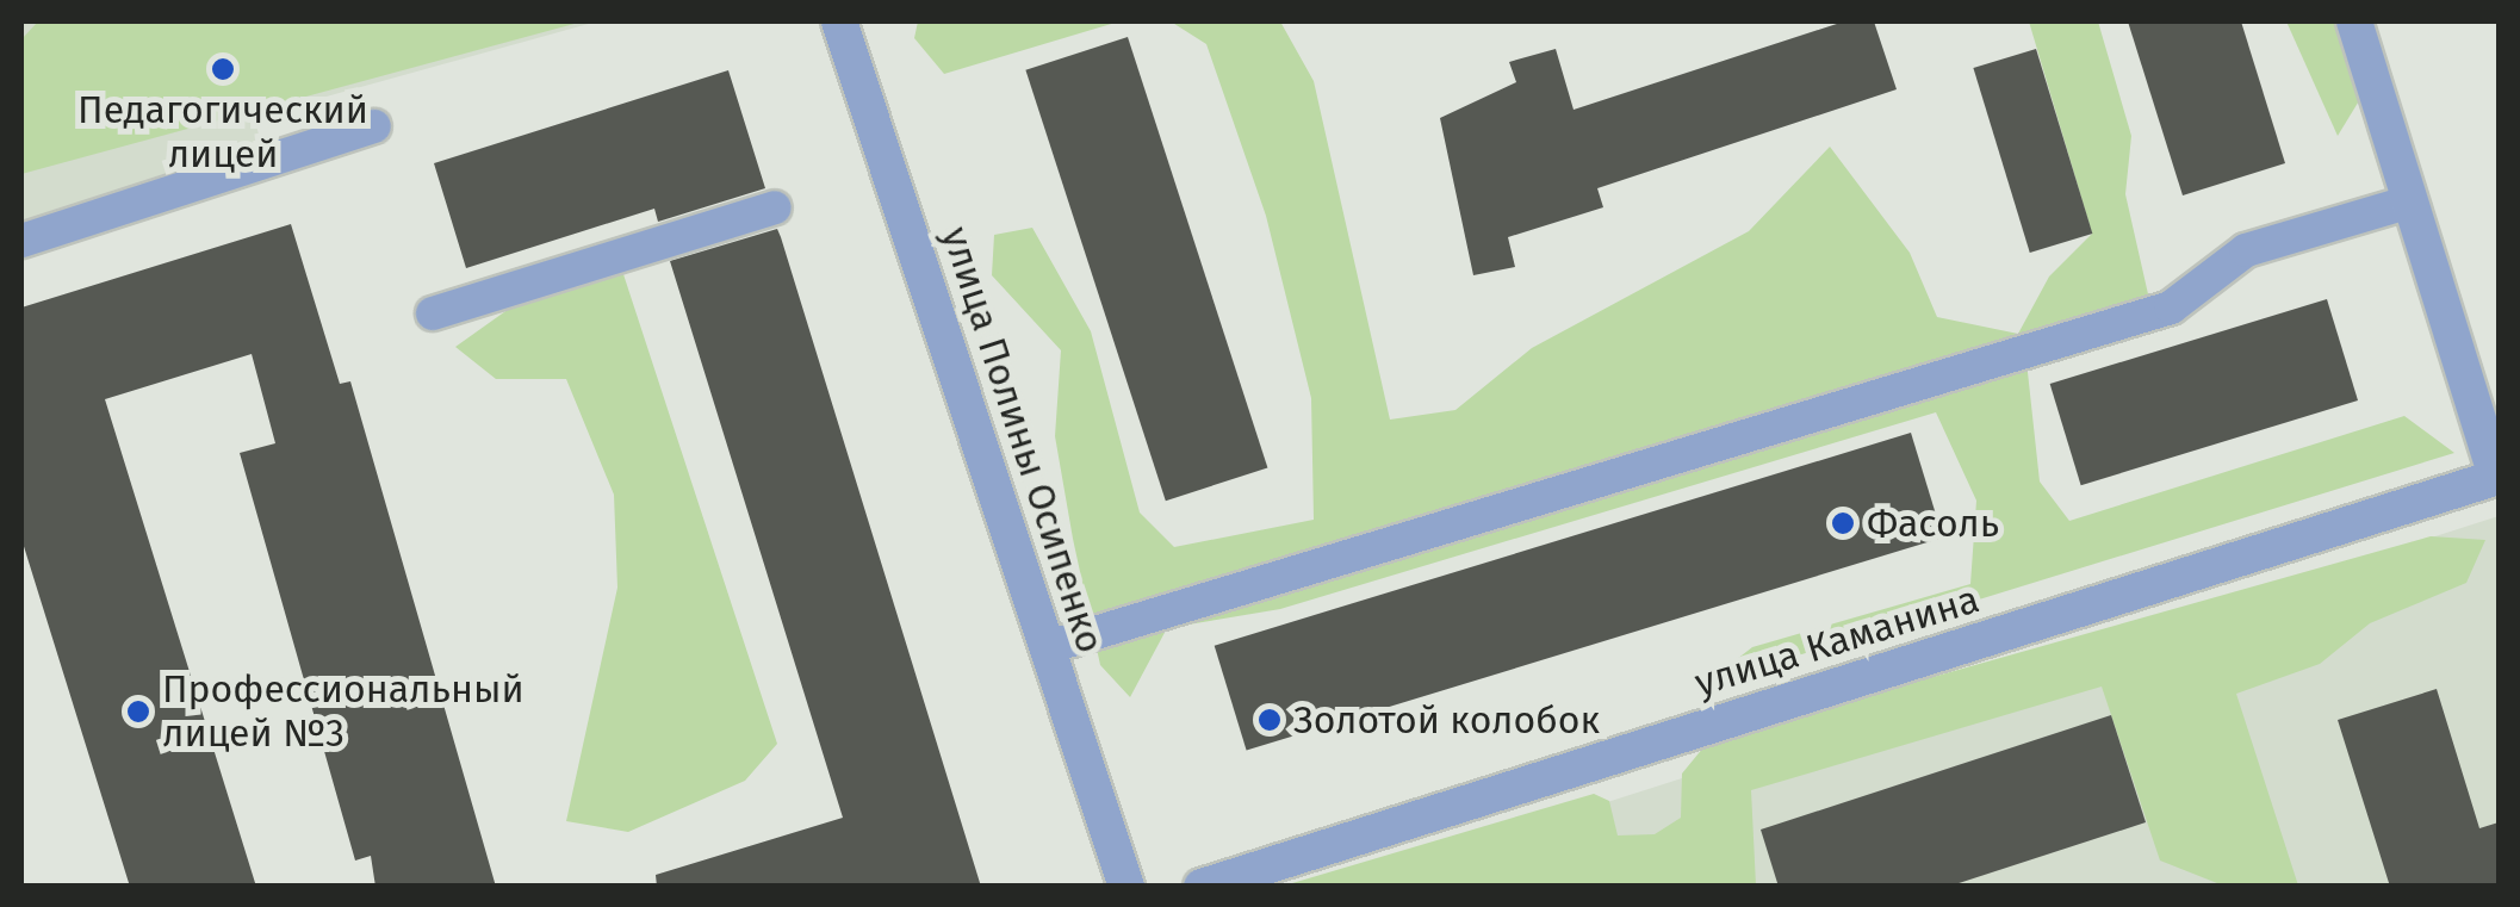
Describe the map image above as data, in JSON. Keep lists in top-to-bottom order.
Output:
{
  "streets": {
    "street": ["улица Полины Осипенко", "улица Каманина"]
  },
  "places": [
    "Педагогический лицей",
    "Фасоль",
    "Профессиональный лицей №3",
    "Золотой колобок"
  ]
}
